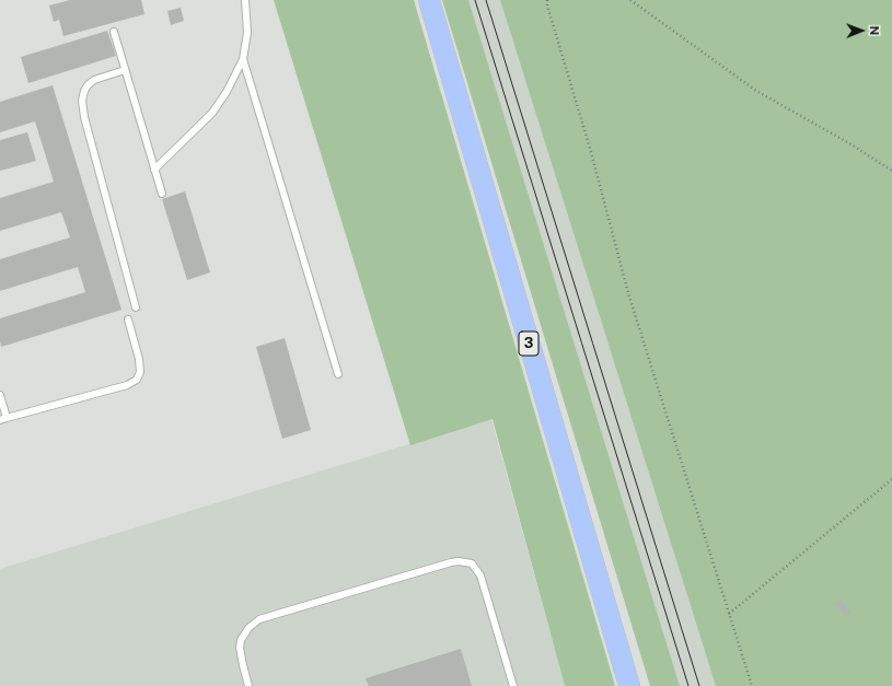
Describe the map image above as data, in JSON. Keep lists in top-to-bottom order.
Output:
{
  "streets": {
    "main road": ["3"]
  },
  "north": "right"
}
